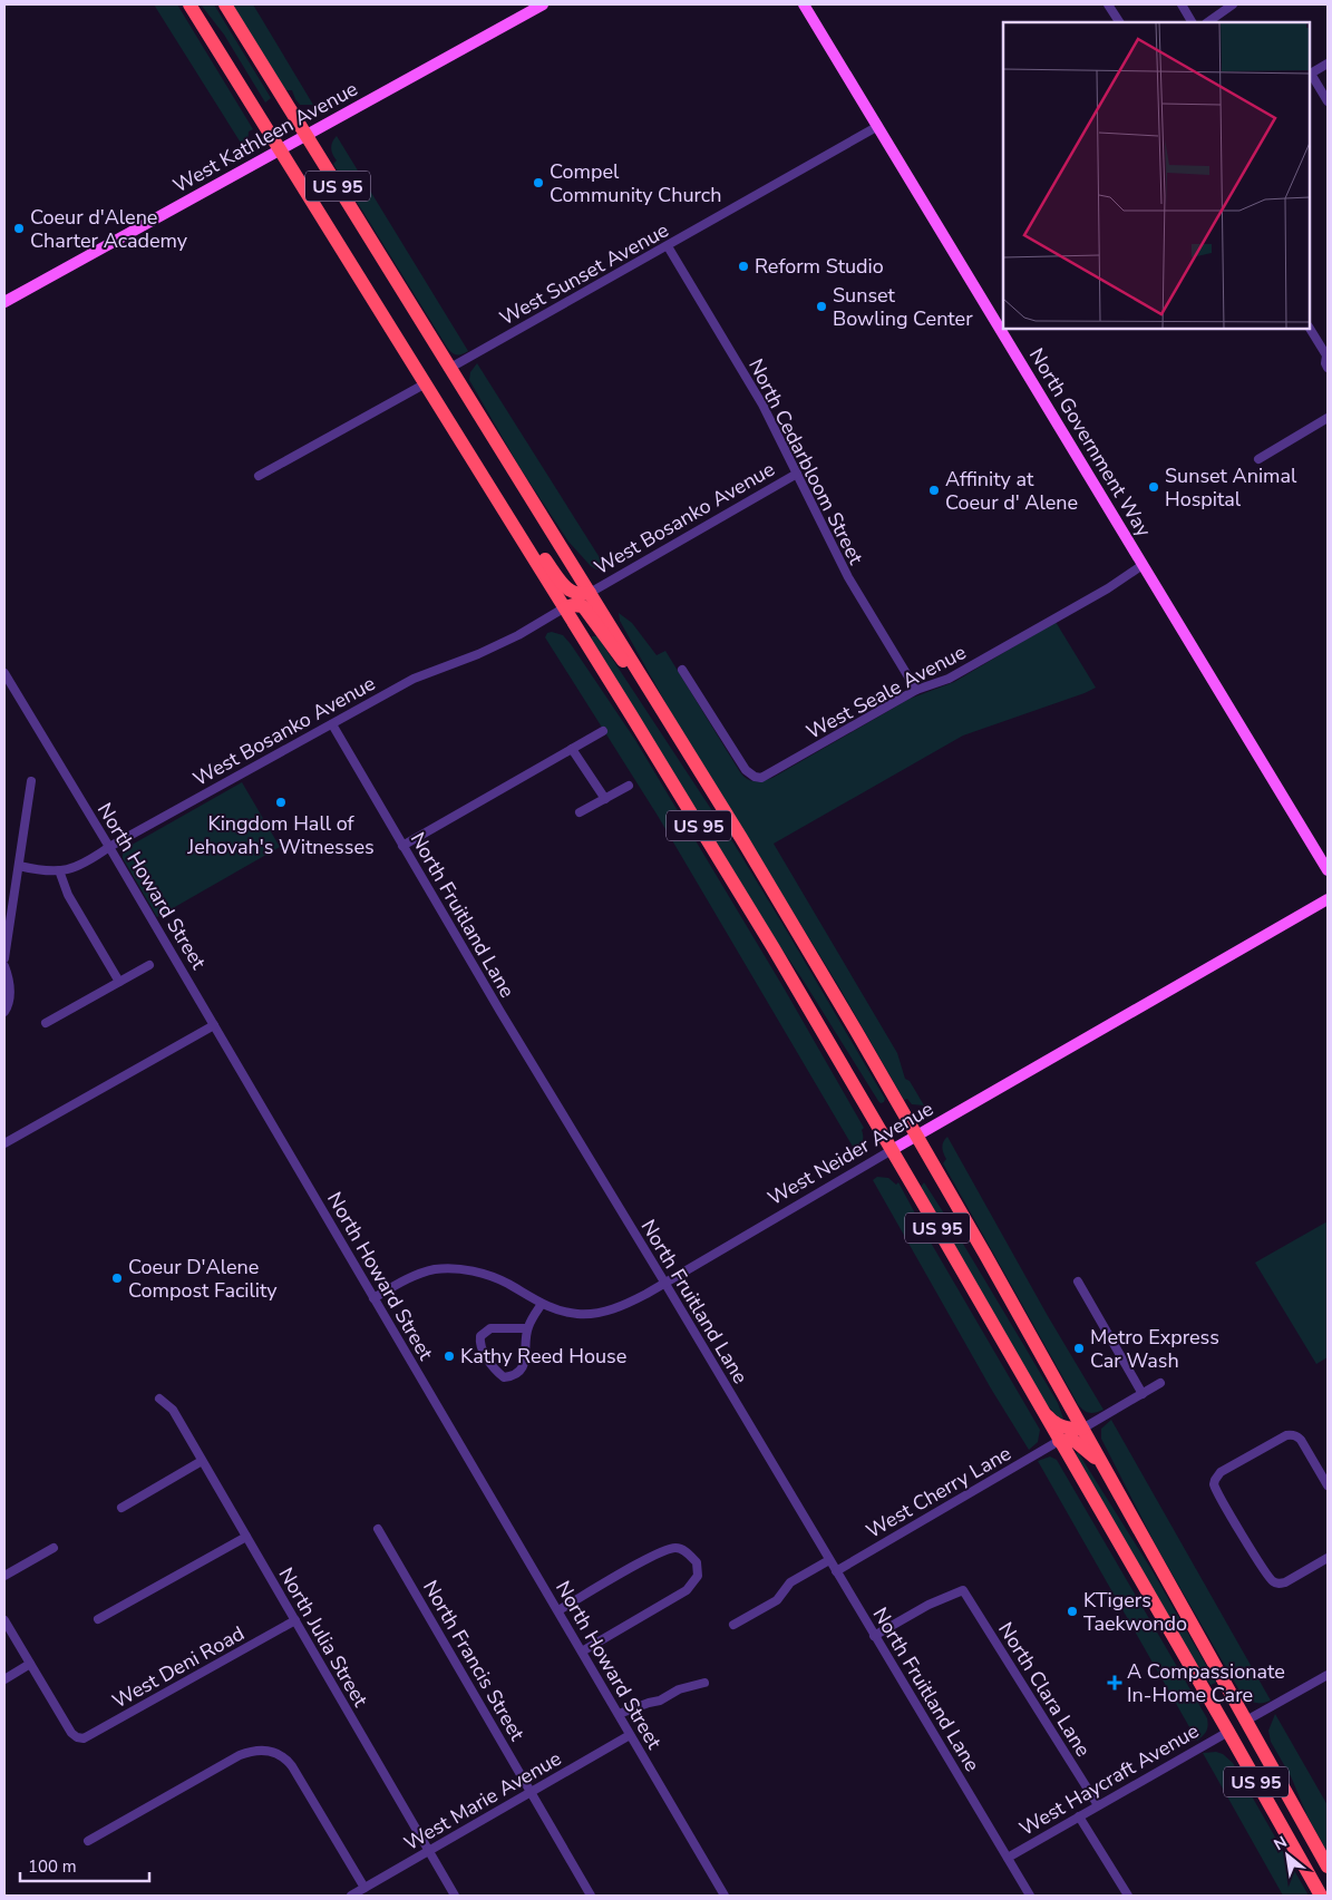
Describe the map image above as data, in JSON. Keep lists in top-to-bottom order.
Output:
{
  "streets": {
    "highway": ["US 95"],
    "main road": ["West Kathleen Avenue", "North Government Way", "West Neider Avenue"],
    "street": [
      "West Sunset Avenue",
      "North Cedarbloom Street",
      "West Bosanko Avenue",
      "West Seale Avenue",
      "North Howard Street",
      "North Fruitland Lane",
      "West Cherry Lane",
      "North Julia Street",
      "North Francis Street",
      "West Deni Road",
      "North Clara Lane",
      "West Haycraft Avenue",
      "West Marie Avenue"
    ]
  },
  "crossings": [
    ["West Kathleen Avenue", "US 95"],
    ["US 95", "West Sunset Avenue"],
    ["US 95", "West Bosanko Avenue"],
    ["US 95", "West Neider Avenue"],
    ["US 95", "West Cherry Lane"],
    ["US 95", "West Haycraft Avenue"],
    ["West Sunset Avenue", "North Government Way"],
    ["West Sunset Avenue", "North Cedarbloom Street"],
    ["North Government Way", "West Seale Avenue"],
    ["North Cedarbloom Street", "West Bosanko Avenue"],
    ["North Cedarbloom Street", "West Seale Avenue"],
    ["West Bosanko Avenue", "North Howard Street"],
    ["West Bosanko Avenue", "North Fruitland Lane"],
    ["North Howard Street", "West Neider Avenue"],
    ["North Howard Street", "West Marie Avenue"],
    ["North Fruitland Lane", "West Neider Avenue"],
    ["North Fruitland Lane", "West Cherry Lane"],
    ["North Fruitland Lane", "North Clara Lane"],
    ["North Fruitland Lane", "West Haycraft Avenue"],
    ["North Julia Street", "West Deni Road"],
    ["North Julia Street", "West Marie Avenue"],
    ["North Francis Street", "West Marie Avenue"],
    ["North Clara Lane", "West Haycraft Avenue"]
  ],
  "places": {
    "other": [
      "Compel Community Church",
      "Coeur d'Alene Charter Academy",
      "Reform Studio",
      "Sunset Bowling Center",
      "Sunset Animal Hospital",
      "Affinity at Coeur d' Alene",
      "Kingdom Hall of Jehovah's Witnesses",
      "Coeur D'Alene Compost Facility",
      "Metro Express Car Wash",
      "Kathy Reed House",
      "KTigers Taekwondo"
    ],
    "health": ["A Compassionate In-Home Care"]
  },
  "scale_bar": "100 m",
  "north": "top left"
}
